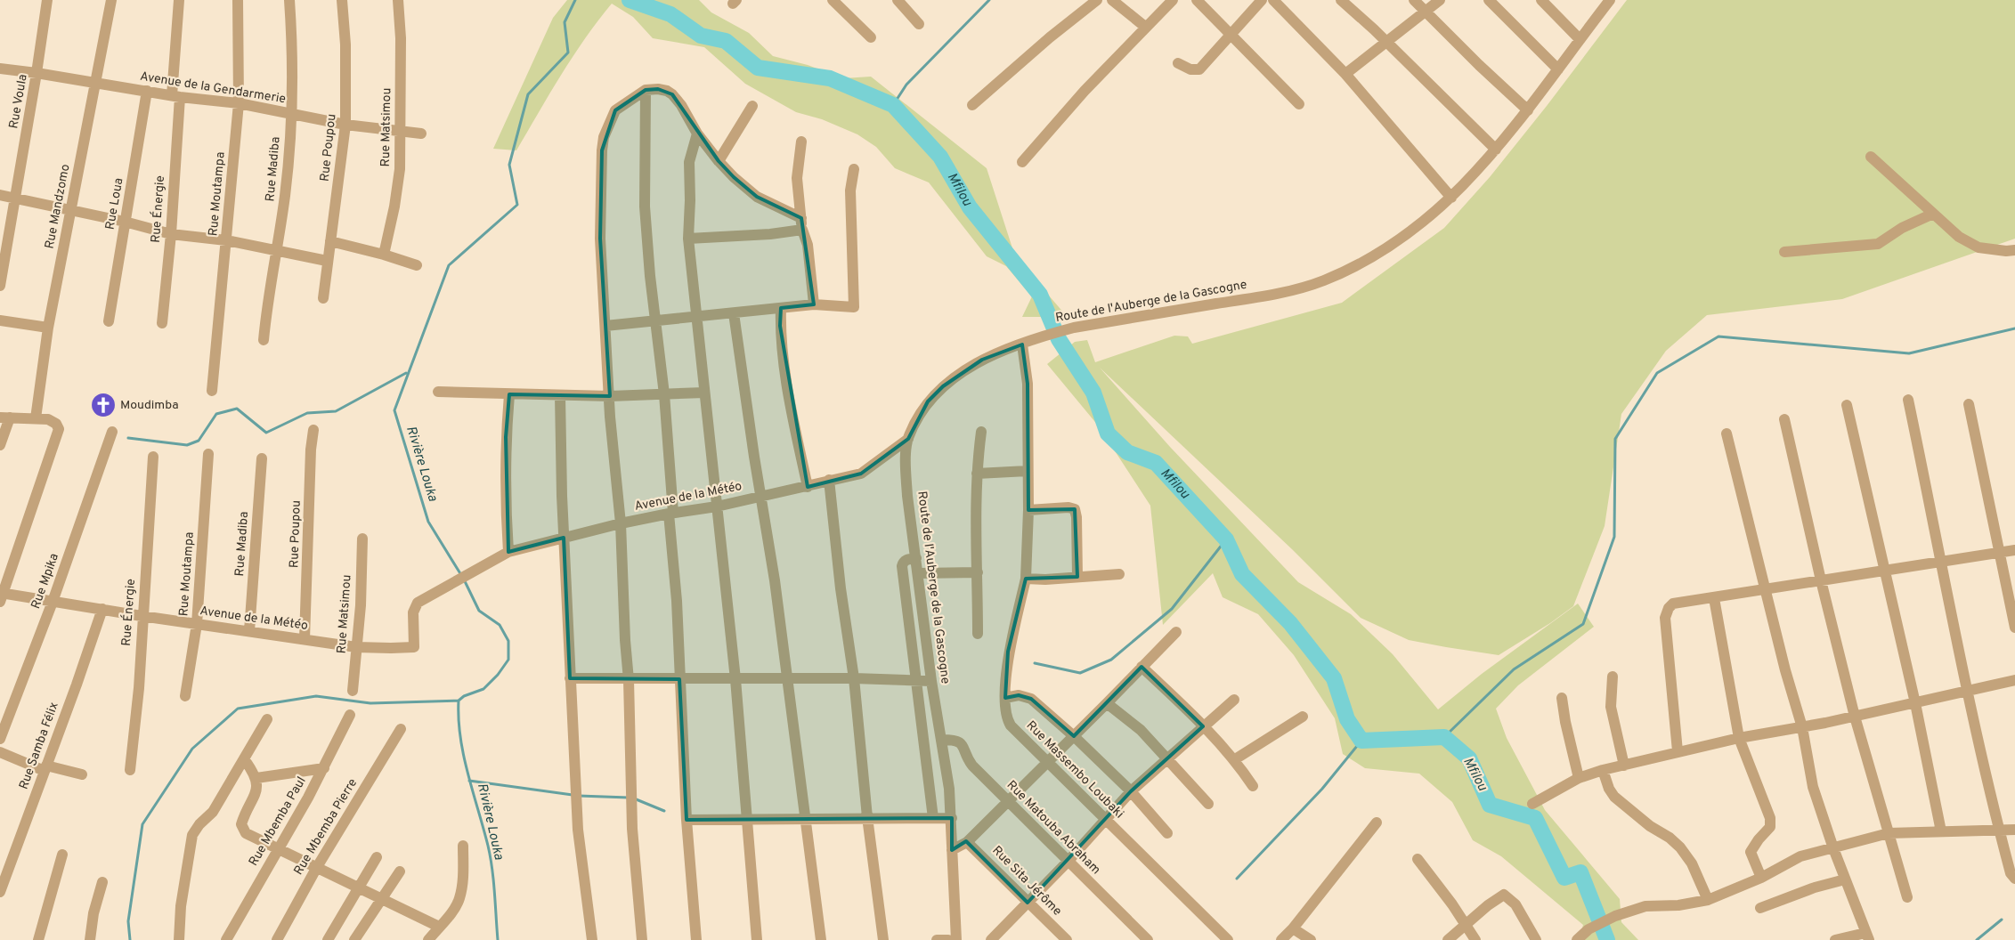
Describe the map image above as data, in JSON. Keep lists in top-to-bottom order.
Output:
{
  "streets": {
    "street": [
      "Avenue de la Gendarmerie",
      "Rue Voula",
      "Rue Matsimou",
      "Rue Poupou",
      "Rue Madiba",
      "Rue Moutampa",
      "Rue Loua",
      "Rue Mandzomo",
      "Rue Énergie",
      "Route de l'Auberge de la Gascogne",
      "Avenue de la Météo",
      "Rue Mpika",
      "Rue Samba Félix",
      "Rue Massembo Loubaki",
      "Rue Mbemba Paul",
      "Rue Mbemba Pierre",
      "Rue Matouba Abraham",
      "Rue Sita Jérôme"
    ]
  },
  "crossings": [
    ["Avenue de la Gendarmerie", "Rue Voula"],
    ["Avenue de la Gendarmerie", "Rue Matsimou"],
    ["Avenue de la Gendarmerie", "Rue Poupou"],
    ["Avenue de la Gendarmerie", "Rue Madiba"],
    ["Avenue de la Gendarmerie", "Rue Moutampa"],
    ["Avenue de la Gendarmerie", "Rue Loua"],
    ["Avenue de la Gendarmerie", "Rue Mandzomo"],
    ["Avenue de la Gendarmerie", "Rue Énergie"],
    ["Rue Matsimou", "Avenue de la Météo"],
    ["Rue Poupou", "Avenue de la Météo"],
    ["Rue Madiba", "Avenue de la Météo"],
    ["Rue Moutampa", "Avenue de la Météo"],
    ["Rue Énergie", "Avenue de la Météo"],
    ["Route de l'Auberge de la Gascogne", "Avenue de la Météo"],
    ["Route de l'Auberge de la Gascogne", "Rue Massembo Loubaki"],
    ["Route de l'Auberge de la Gascogne", "Rue Matouba Abraham"],
    ["Avenue de la Météo", "Rue Mpika"],
    ["Avenue de la Météo", "Rue Samba Félix"]
  ],
  "water": ["Mfilou", "Rivière Louka"],
  "places": {
    "church": ["Moudimba"]
  }
}
